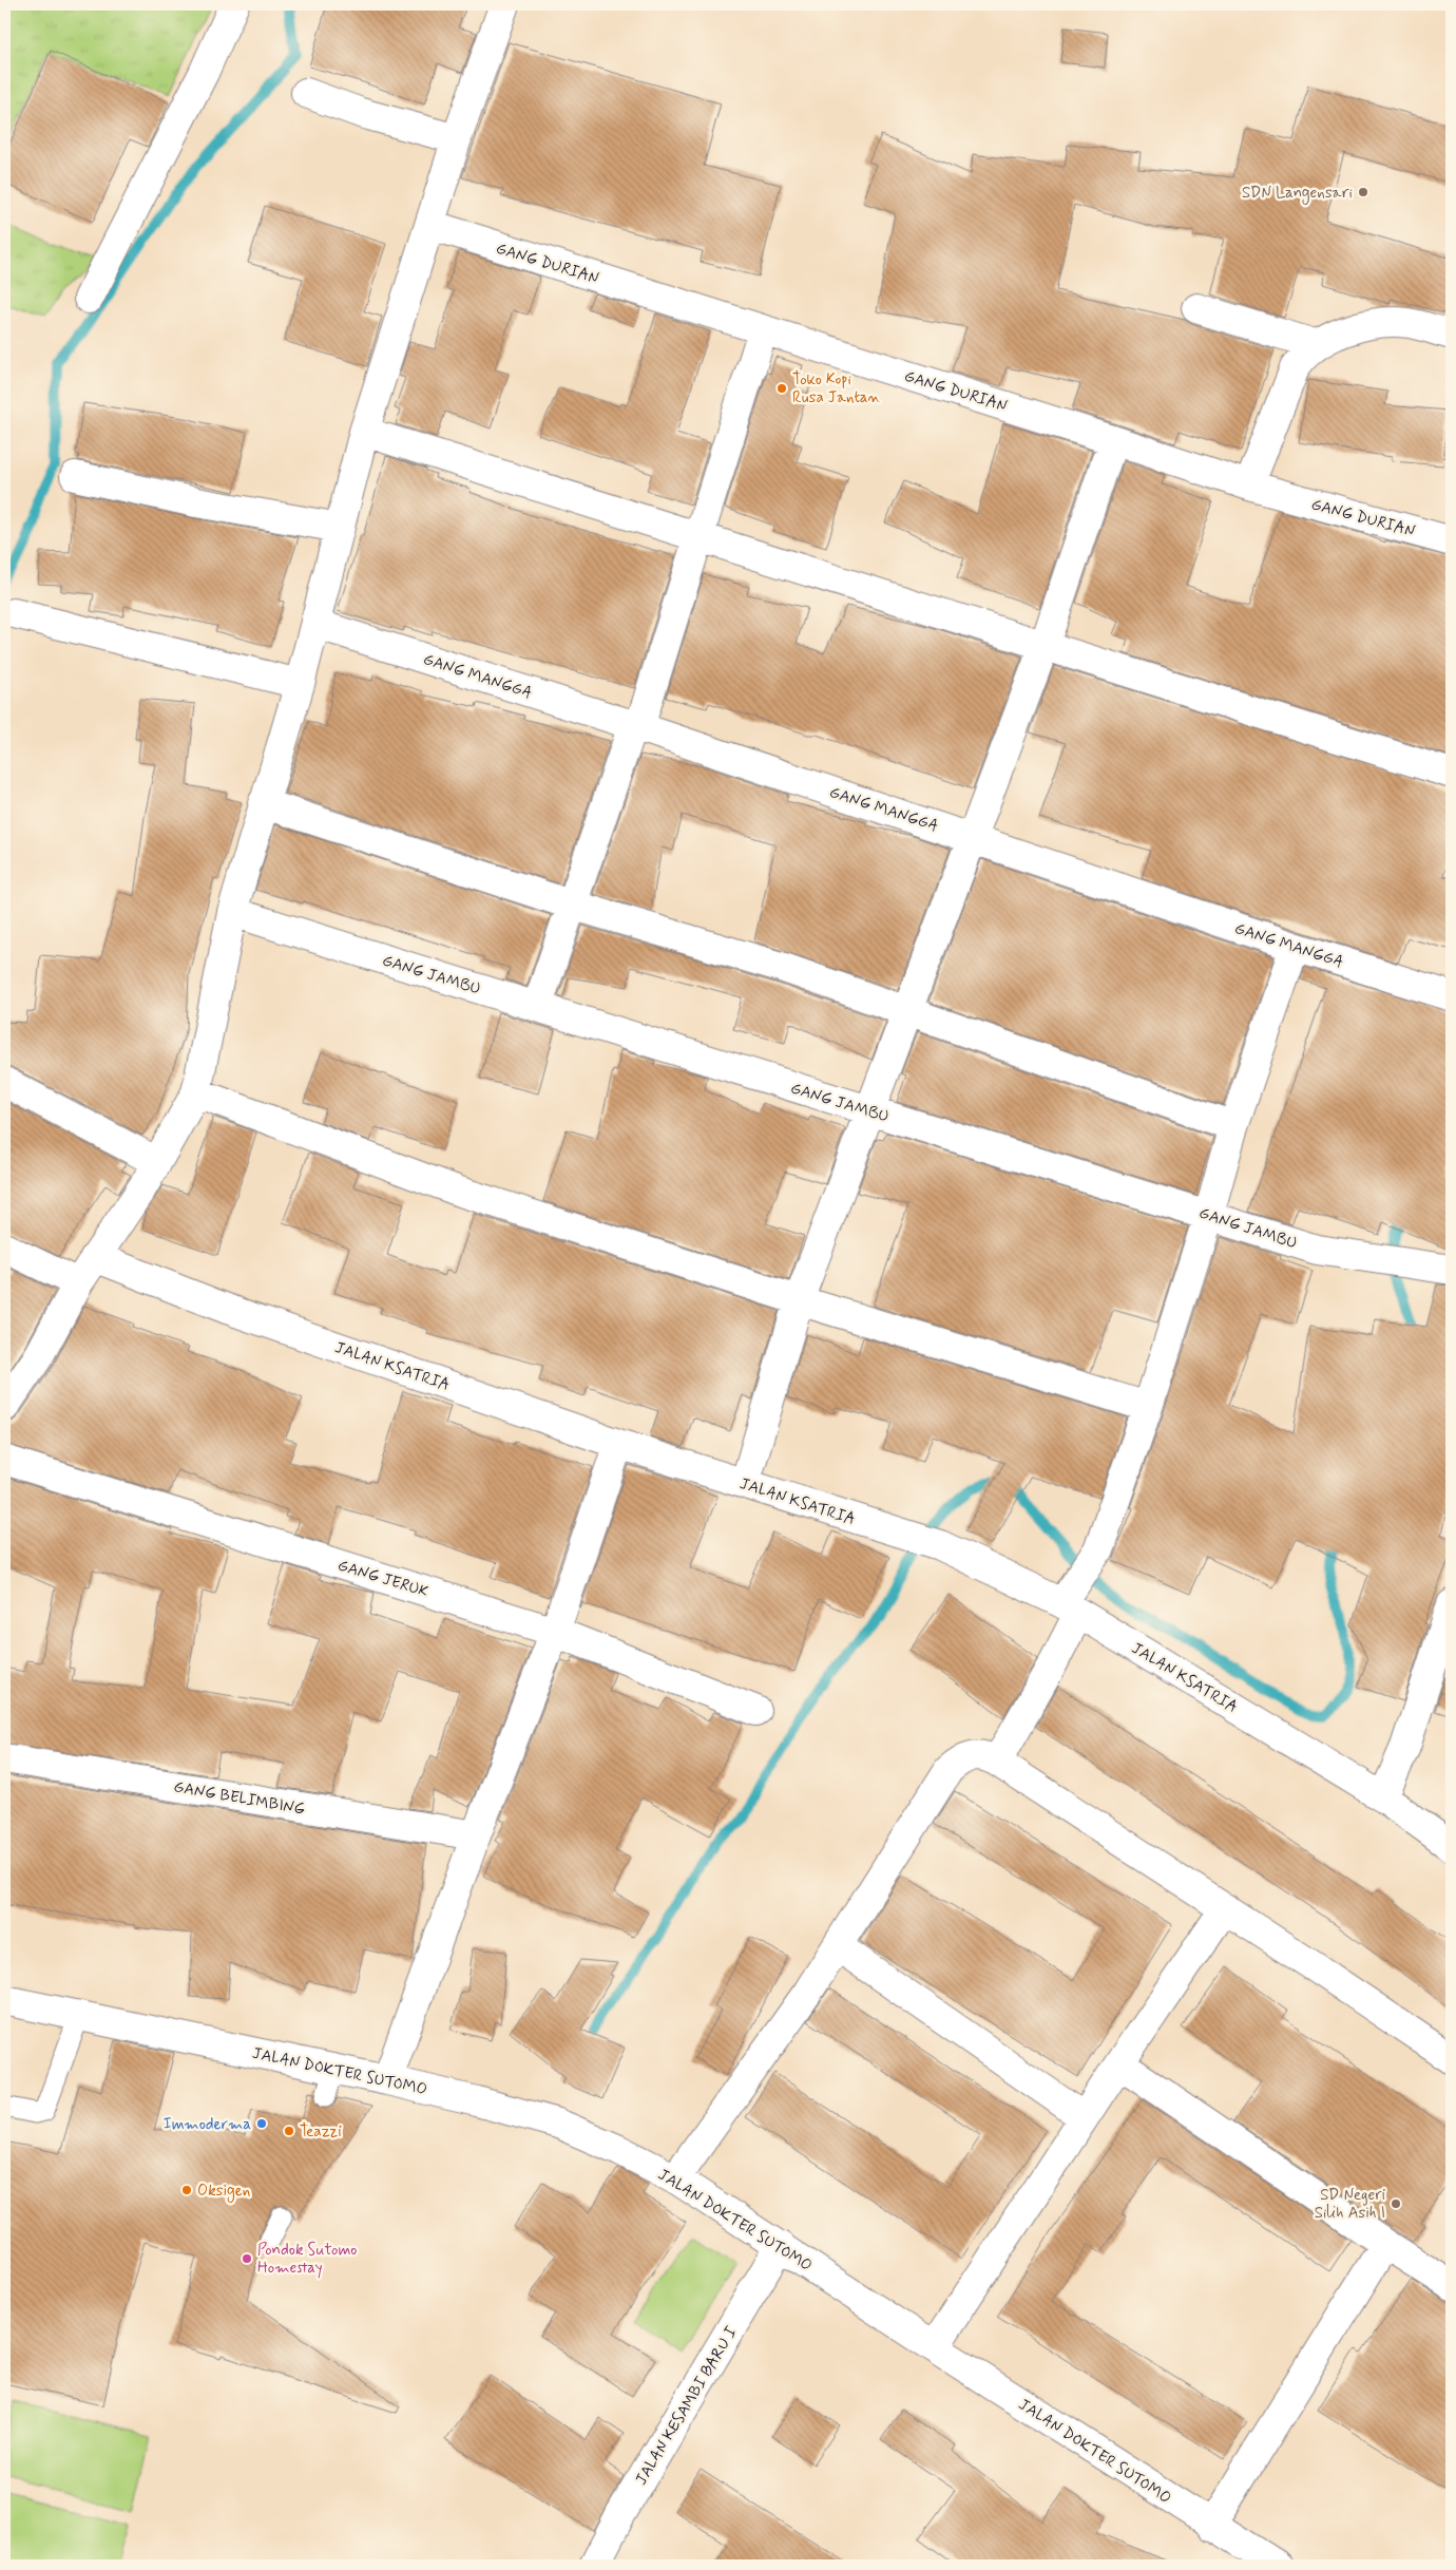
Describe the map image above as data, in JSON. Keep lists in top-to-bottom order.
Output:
{
  "streets": {
    "street": [
      "GANG DURIAN",
      "GANG MANGGA",
      "GANG JAMBU",
      "JALAN KSATRIA",
      "GANG JERUK",
      "GANG BELIMBING",
      "JALAN DOKTER SUTOMO",
      "JALAN KESAMBI BARU I"
    ]
  },
  "crossings": [
    ["JALAN DOKTER SUTOMO", "JALAN KESAMBI BARU I"]
  ],
  "places": [
    "SDN Langensari",
    "Toko Kopi Rusa Jantan",
    "Immoderma",
    "Teazzi",
    "Oksigen",
    "SD Negeri Silih Asih I",
    "Pondok Sutomo Homestay"
  ]
}
